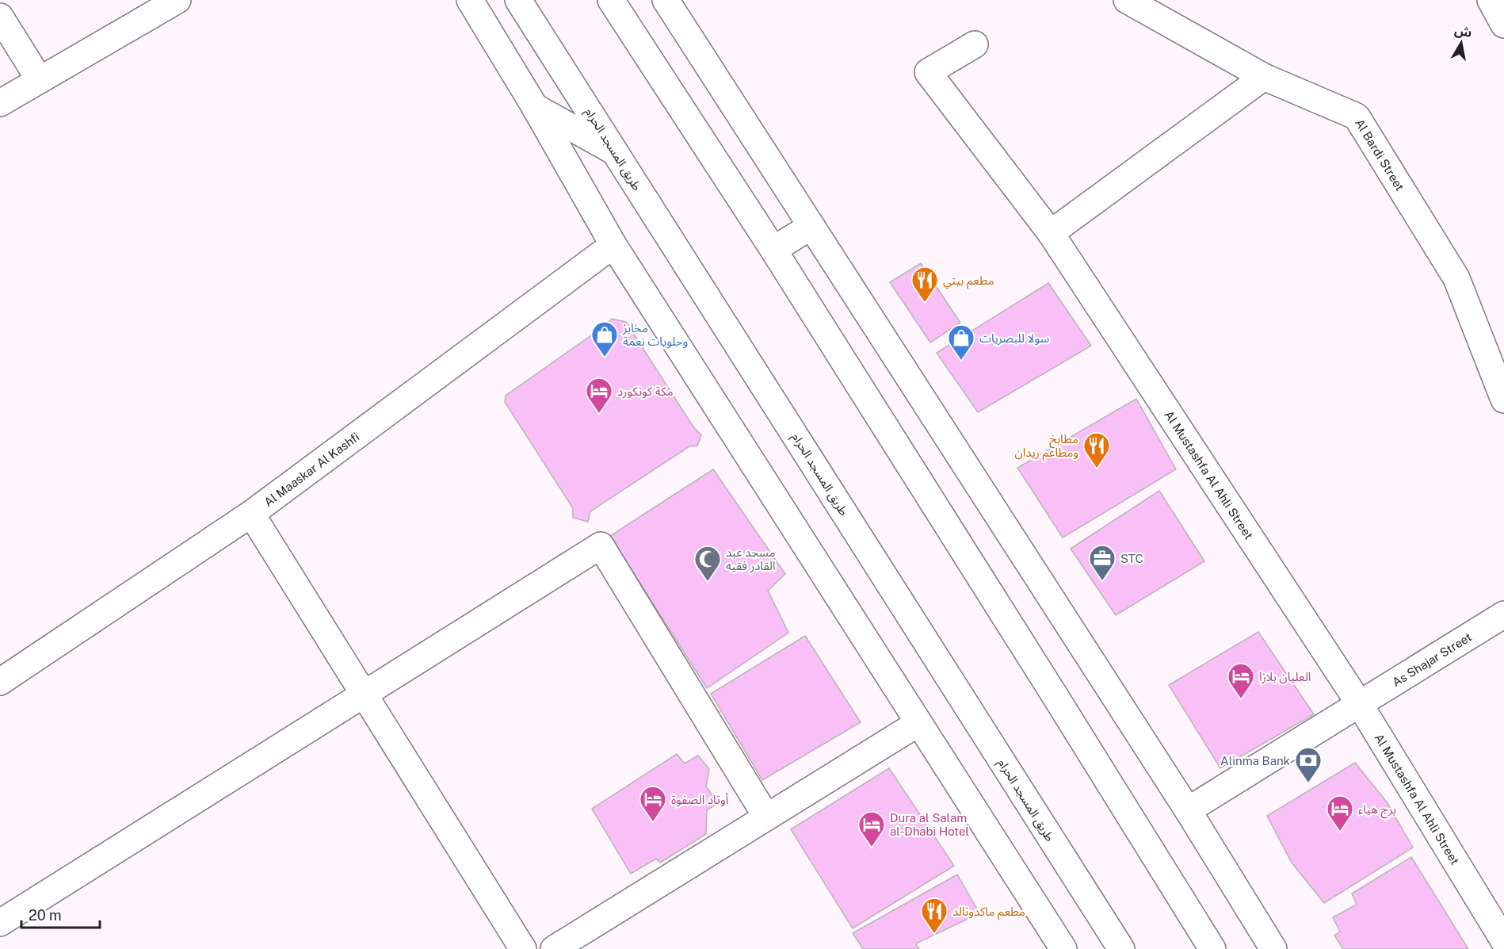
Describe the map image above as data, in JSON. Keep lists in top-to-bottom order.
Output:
{
  "streets": {
    "street": [
      "طريق المسجد الحرام",
      "Al Bardi Street",
      "Al Maaskar Al Kashfi",
      "Al Mustashfa Al Ahli Street",
      "As Shajar Street"
    ]
  },
  "crossings": [
    ["Al Mustashfa Al Ahli Street", "As Shajar Street"]
  ],
  "places": {
    "restaurant": ["مطعم بيتي", "مطابخ ومطاعم ريدان", "مطعم ماكدونالد"],
    "shop": ["مخابز وحلويات نعمة", "سولا للبصريات"],
    "hotel": [
      "مكة كونكورد",
      "العليان بلازا",
      "أوتاد الصفوة",
      "برج هياء",
      "Dura al Salam al-Dhabi Hotel"
    ],
    "office": ["STC"],
    "mosque": ["مسجد عبد القادر فقيه"],
    "bank": ["Alinma Bank"]
  },
  "scale_bar": "20 m",
  "north": "top"
}
